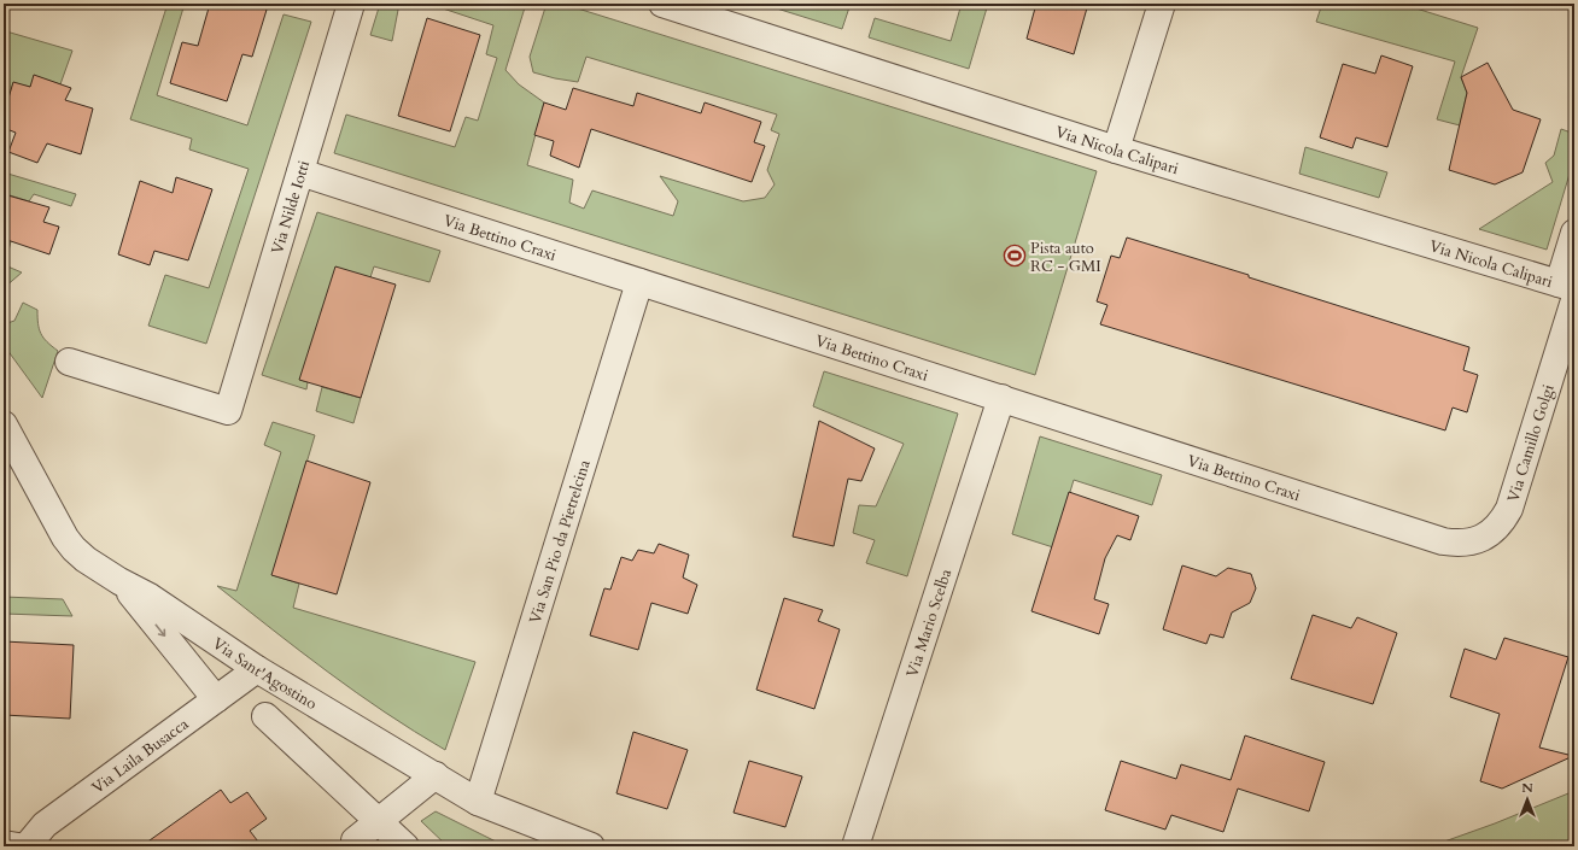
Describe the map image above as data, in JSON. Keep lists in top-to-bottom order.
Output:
{
  "streets": {
    "street": [
      "Via Nicola Calipari",
      "Via Nilde Iotti",
      "Via Bettino Craxi",
      "Via Camillo Golgi",
      "Via San Pio da Pietrelcina",
      "Via Mario Scelba",
      "Via Sant'Agostino",
      "Via Laila Busacca"
    ]
  },
  "crossings": [
    ["Via Nicola Calipari", "Via Camillo Golgi"],
    ["Via Nilde Iotti", "Via Bettino Craxi"],
    ["Via Bettino Craxi", "Via Camillo Golgi"],
    ["Via Bettino Craxi", "Via San Pio da Pietrelcina"],
    ["Via Bettino Craxi", "Via Mario Scelba"],
    ["Via San Pio da Pietrelcina", "Via Sant'Agostino"],
    ["Via Sant'Agostino", "Via Laila Busacca"]
  ],
  "places": {
    "sports": ["Pista auto RC - GMI"]
  },
  "north": "top"
}
